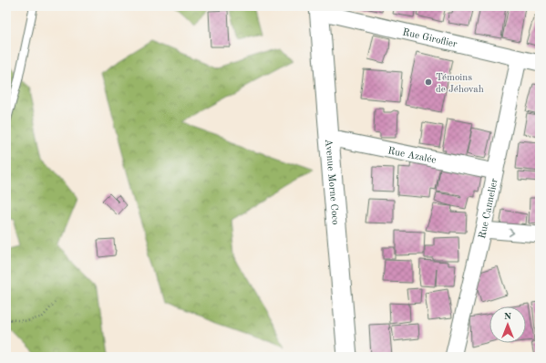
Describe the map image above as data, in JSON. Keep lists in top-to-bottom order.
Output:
{
  "streets": {
    "street": [
      "Rue Giroflier",
      "Rue Azalée",
      "Avenue Morne Coco",
      "Rue Cannelier"
    ]
  },
  "crossings": [
    ["Rue Giroflier", "Avenue Morne Coco"],
    ["Rue Giroflier", "Rue Cannelier"],
    ["Rue Azalée", "Avenue Morne Coco"],
    ["Rue Azalée", "Rue Cannelier"]
  ],
  "places": ["Témoins de Jéhovah"],
  "north": "top"
}
